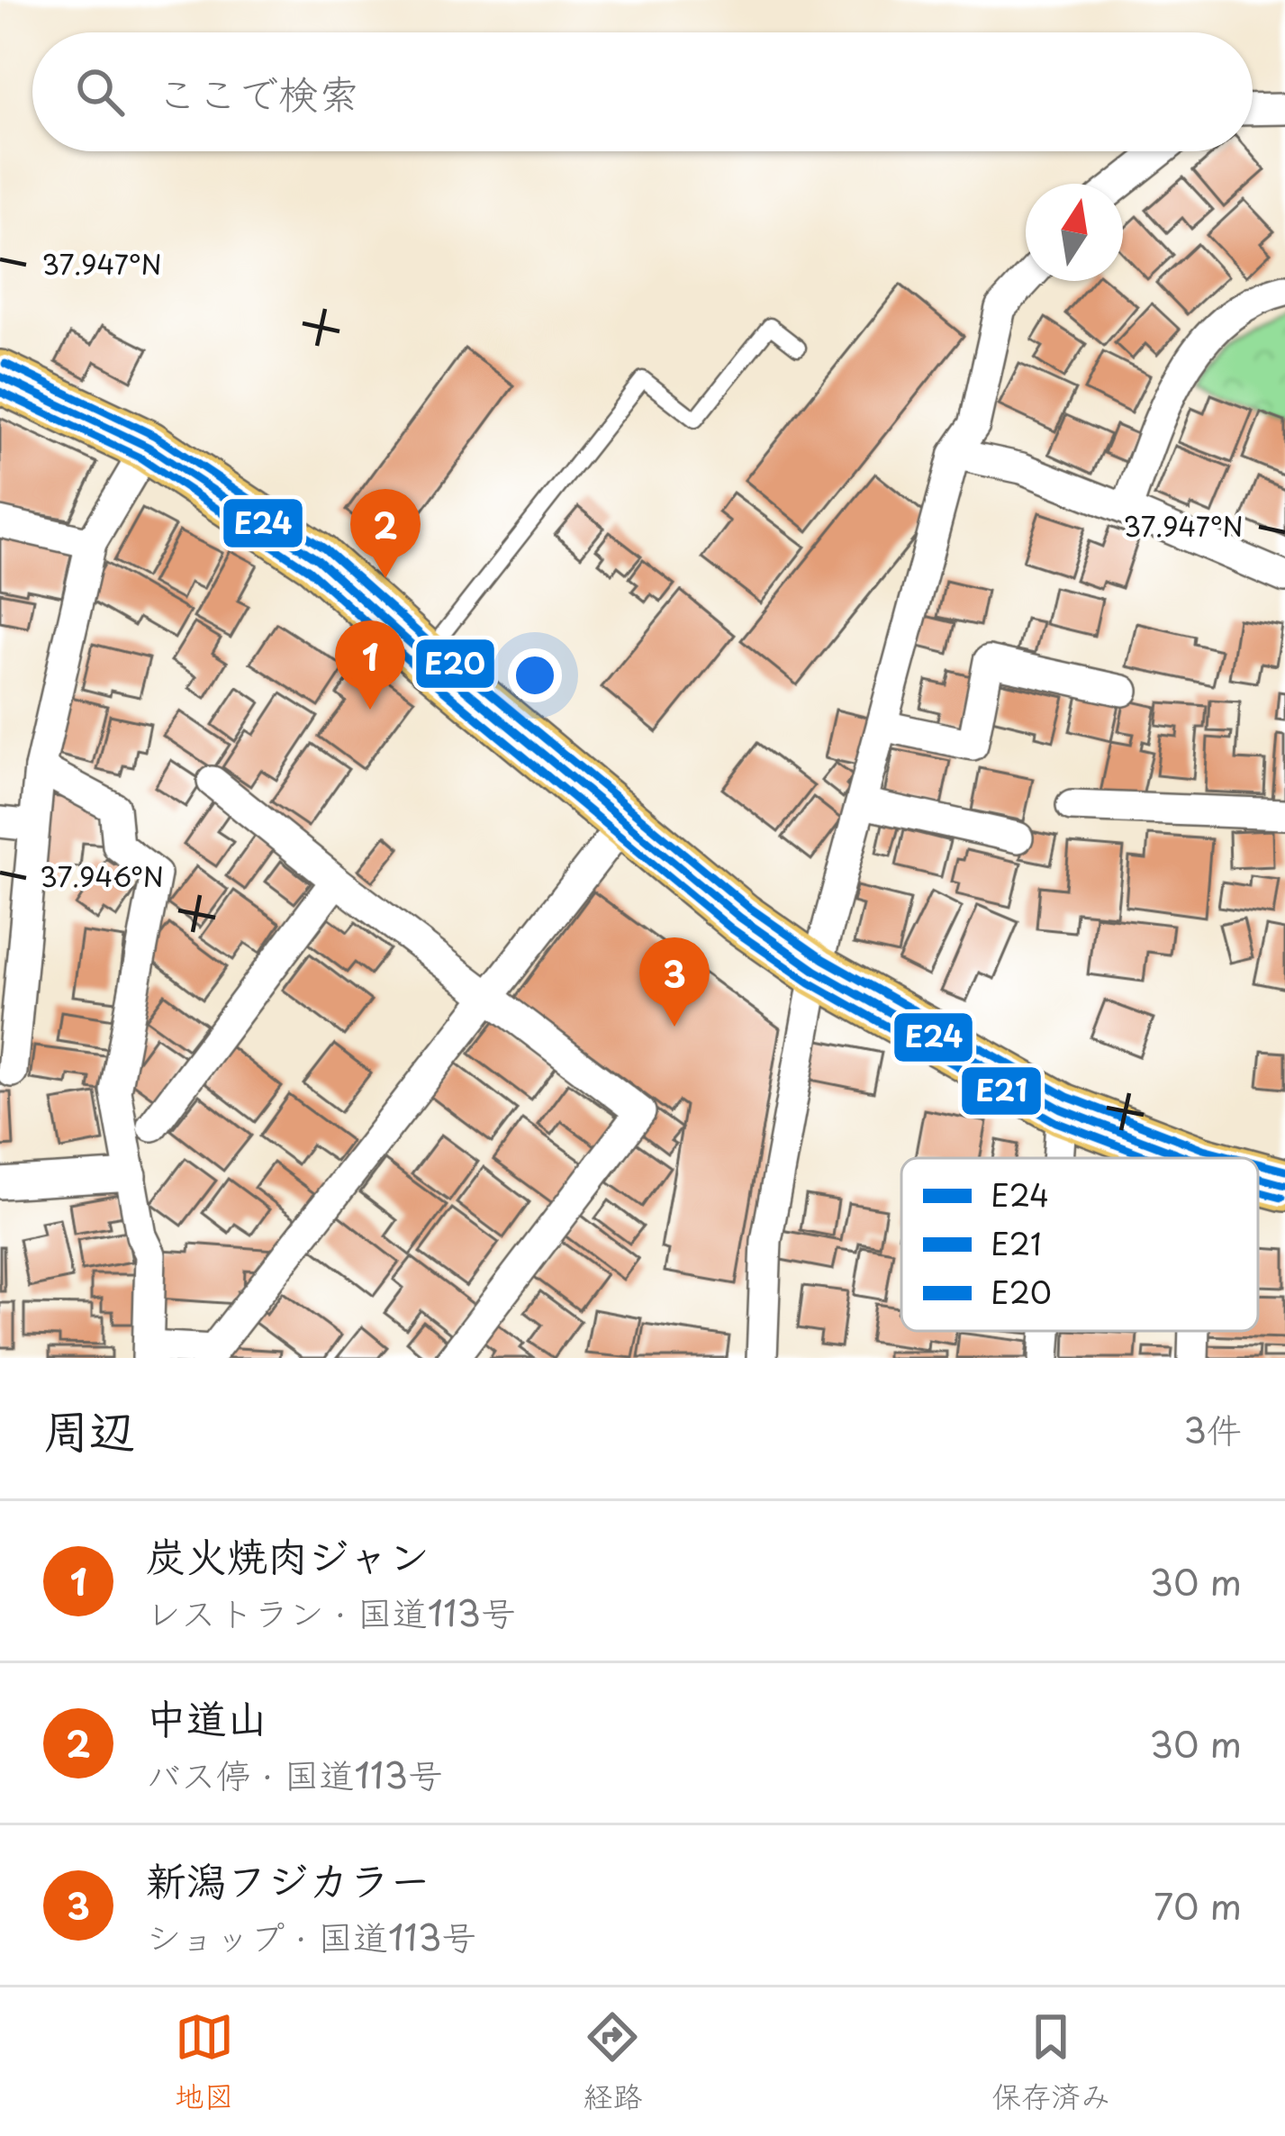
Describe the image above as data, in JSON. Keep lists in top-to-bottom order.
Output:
{
  "lines": ["transit line E20", "transit line E24", "transit line E21"],
  "legend": ["E24", "E21", "E20"],
  "north": "top",
  "page": {
    "search": "ここで検索",
    "pins": ["2", "1", "3"],
    "heading": ["周辺", "3件"],
    "list": [
      {
        "mark": "1",
        "name": "炭火焼肉ジャン",
        "note": "レストラン · 国道113号",
        "value": "30 m"
      },
      {
        "mark": "2",
        "name": "中道山",
        "note": "バス停 · 国道113号",
        "value": "30 m"
      },
      {
        "mark": "3",
        "name": "新潟フジカラー",
        "note": "ショップ · 国道113号",
        "value": "70 m"
      }
    ],
    "nav": ["地図", "経路", "保存済み"]
  },
  "coordinates": ["37.947°N", "37.946°N"]
}
